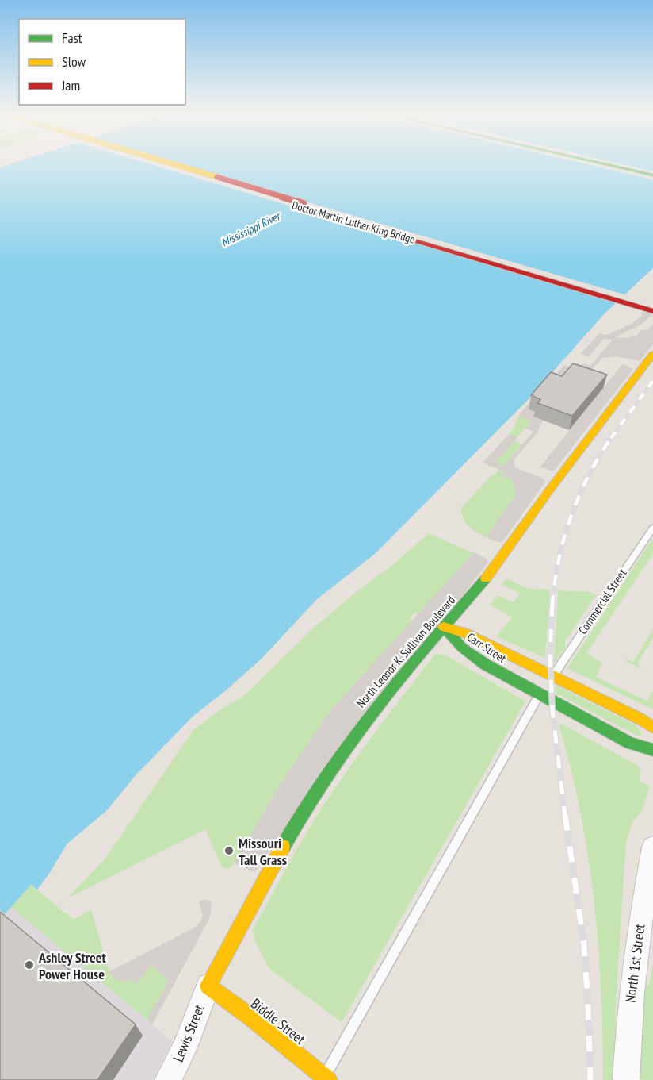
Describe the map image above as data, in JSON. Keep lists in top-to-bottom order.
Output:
{
  "streets": {
    "main road": [
      "Doctor Martin Luther King Bridge",
      "Carr Street",
      "North Leonor K. Sullivan Boulevard",
      "Biddle Street"
    ],
    "street": ["North 1st Street", "Lewis Street"],
    "lane": ["Commercial Street"]
  },
  "crossings": [
    ["Commercial Street", "Carr Street"],
    ["Carr Street", "North Leonor K. Sullivan Boulevard"],
    ["North Leonor K. Sullivan Boulevard", "Biddle Street"],
    ["North Leonor K. Sullivan Boulevard", "Lewis Street"],
    ["Biddle Street", "Lewis Street"]
  ],
  "water": ["Mississippi River"],
  "places": ["Missouri Tall Grass", "Ashley Street Power House"],
  "legend": ["Fast", "Slow", "Jam"]
}
